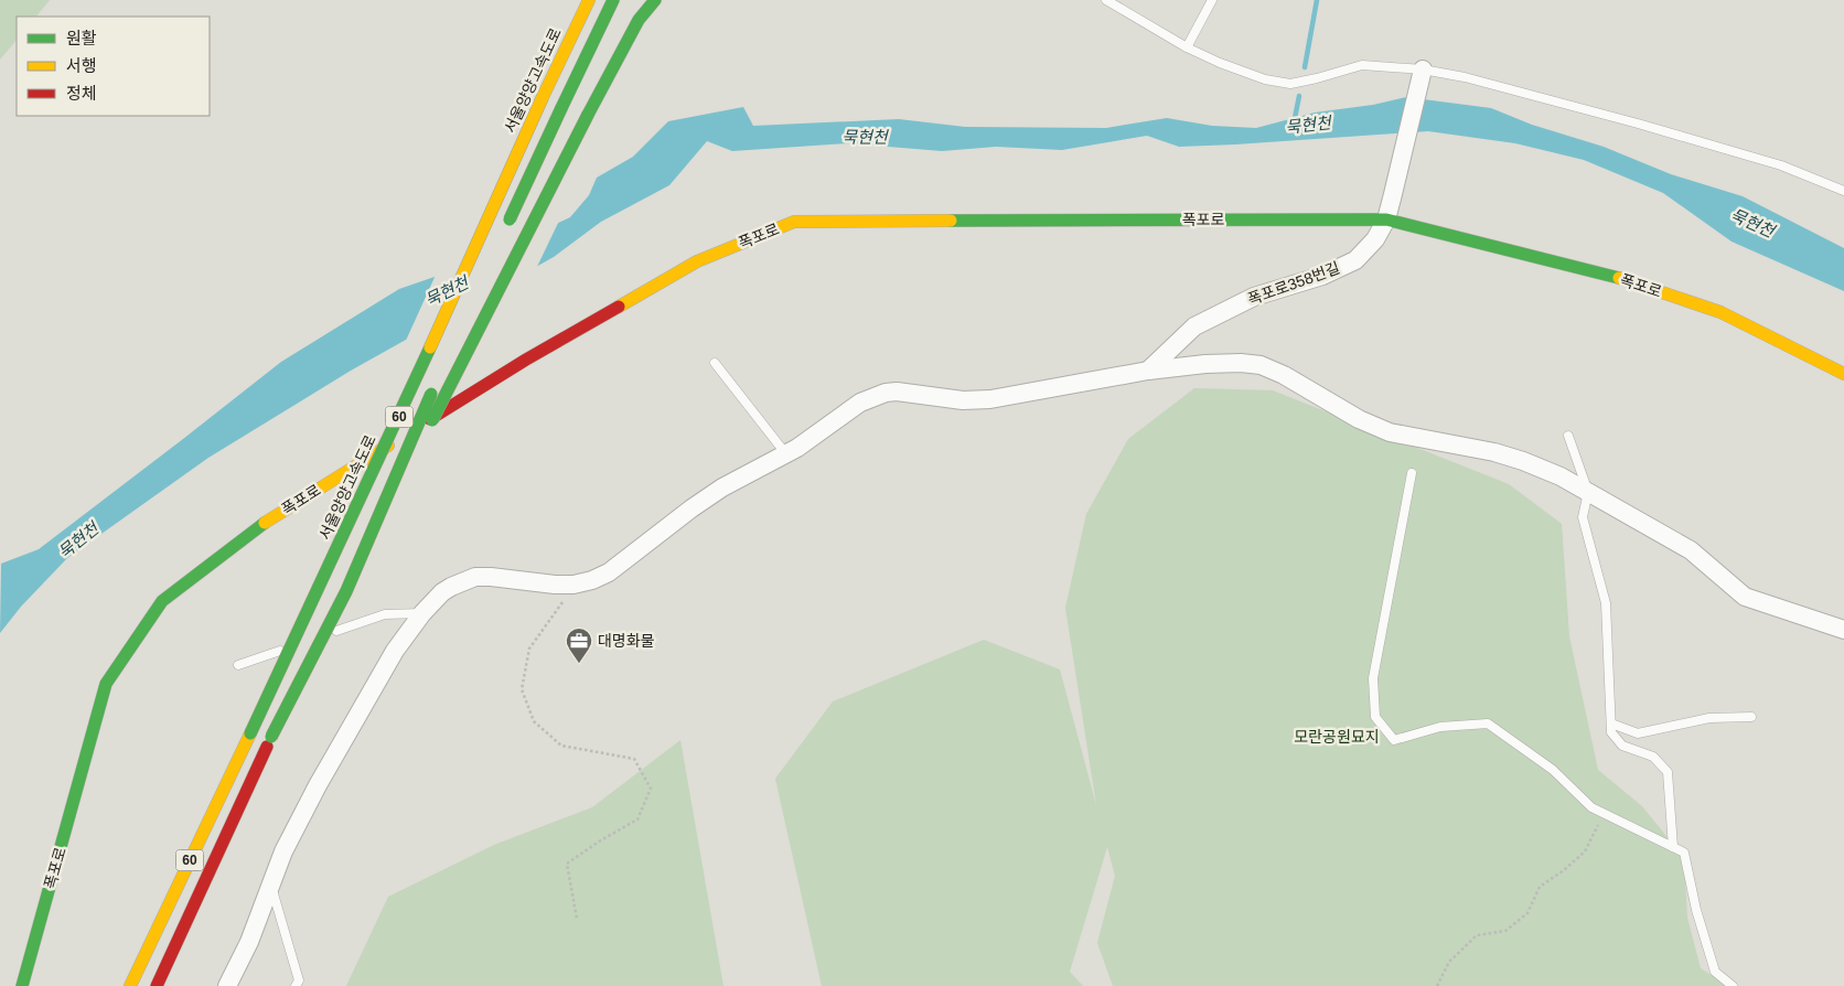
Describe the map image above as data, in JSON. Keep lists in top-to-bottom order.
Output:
{
  "streets": {
    "main road": ["서울양양고속도로", "폭포로", "60"],
    "street": ["폭포로358번길"]
  },
  "crossings": [
    ["폭포로", "폭포로358번길"]
  ],
  "water": ["묵현천"],
  "parks": ["모란공원묘지"],
  "places": {
    "office": ["대명화물"]
  },
  "legend": ["원활", "서행", "정체"]
}
